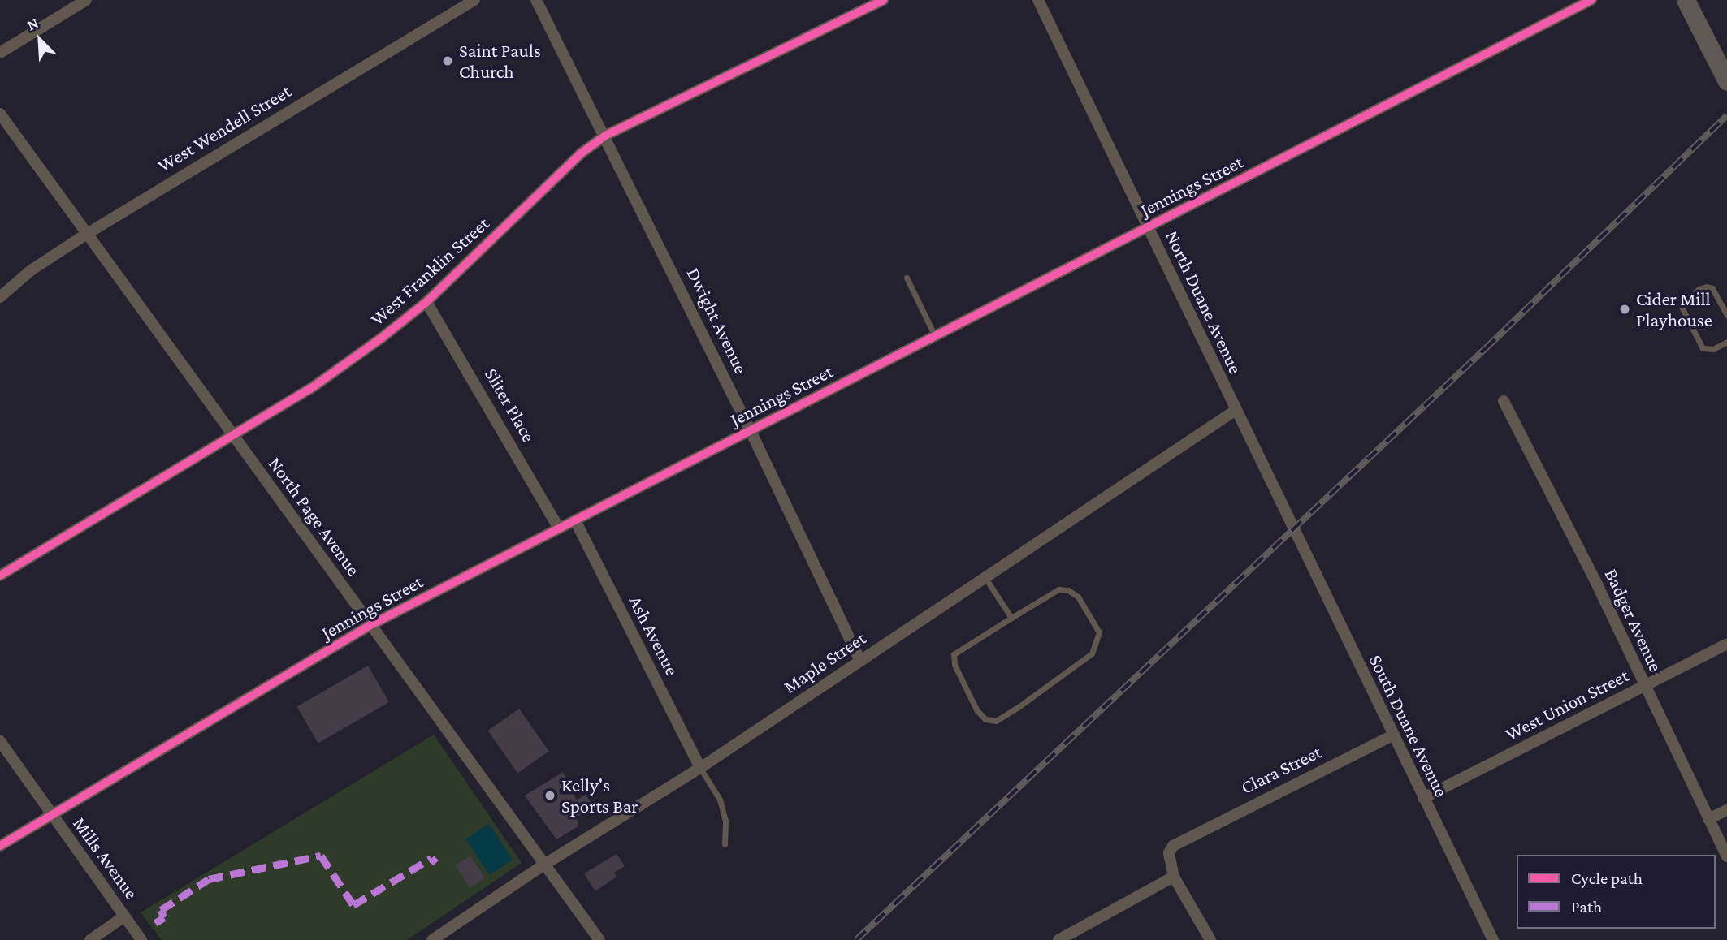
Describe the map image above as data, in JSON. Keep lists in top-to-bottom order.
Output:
{
  "streets": {
    "street": [
      "West Wendell Street",
      "Jennings Street",
      "West Franklin Street",
      "North Duane Avenue",
      "Dwight Avenue",
      "Sliter Place",
      "North Page Avenue",
      "Badger Avenue",
      "Ash Avenue",
      "Maple Street",
      "West Union Street",
      "South Duane Avenue",
      "Clara Street",
      "Mills Avenue"
    ]
  },
  "crossings": [
    ["West Wendell Street", "North Page Avenue"],
    ["Jennings Street", "North Duane Avenue"],
    ["Jennings Street", "Dwight Avenue"],
    ["Jennings Street", "Sliter Place"],
    ["Jennings Street", "North Page Avenue"],
    ["Jennings Street", "Ash Avenue"],
    ["Jennings Street", "Mills Avenue"],
    ["West Franklin Street", "Dwight Avenue"],
    ["West Franklin Street", "Sliter Place"],
    ["West Franklin Street", "North Page Avenue"],
    ["North Duane Avenue", "Maple Street"],
    ["North Duane Avenue", "South Duane Avenue"],
    ["Dwight Avenue", "Maple Street"],
    ["North Page Avenue", "Maple Street"],
    ["Badger Avenue", "West Union Street"],
    ["Ash Avenue", "Maple Street"],
    ["West Union Street", "South Duane Avenue"],
    ["South Duane Avenue", "Clara Street"]
  ],
  "places": ["Saint Pauls Church", "Cider Mill Playhouse", "Kelly's Sports Bar"],
  "legend": ["Cycle path", "Path"],
  "north": "top left"
}
